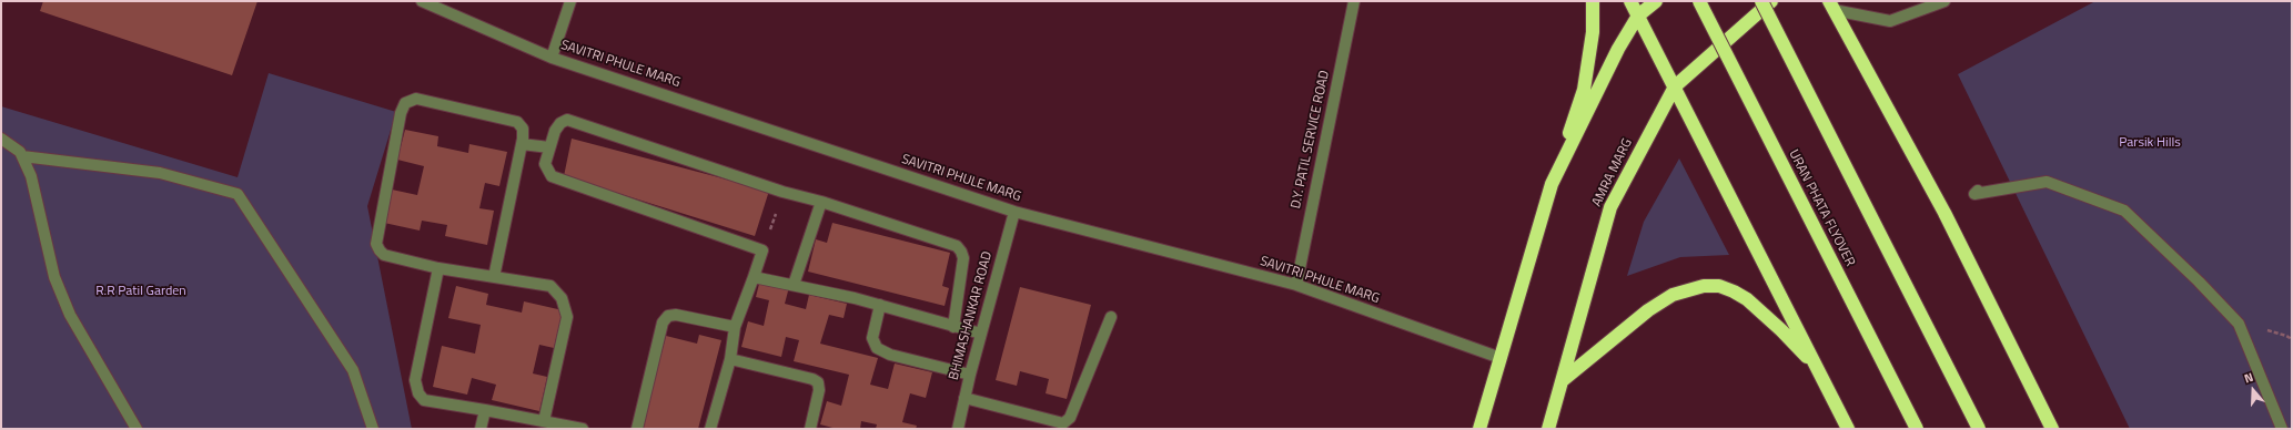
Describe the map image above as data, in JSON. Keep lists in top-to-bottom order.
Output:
{
  "streets": {
    "highway": ["AMRA MARG", "URAN PHATA FLYOVER"],
    "street": ["SAVITRI PHULE MARG", "D.Y. PATIL SERVICE ROAD", "BHIMASHANKAR ROAD"]
  },
  "crossings": [
    ["SAVITRI PHULE MARG", "D.Y. PATIL SERVICE ROAD"],
    ["SAVITRI PHULE MARG", "BHIMASHANKAR ROAD"]
  ],
  "parks": ["Parsik Hills", "R.R Patil Garden"],
  "north": "top"
}
